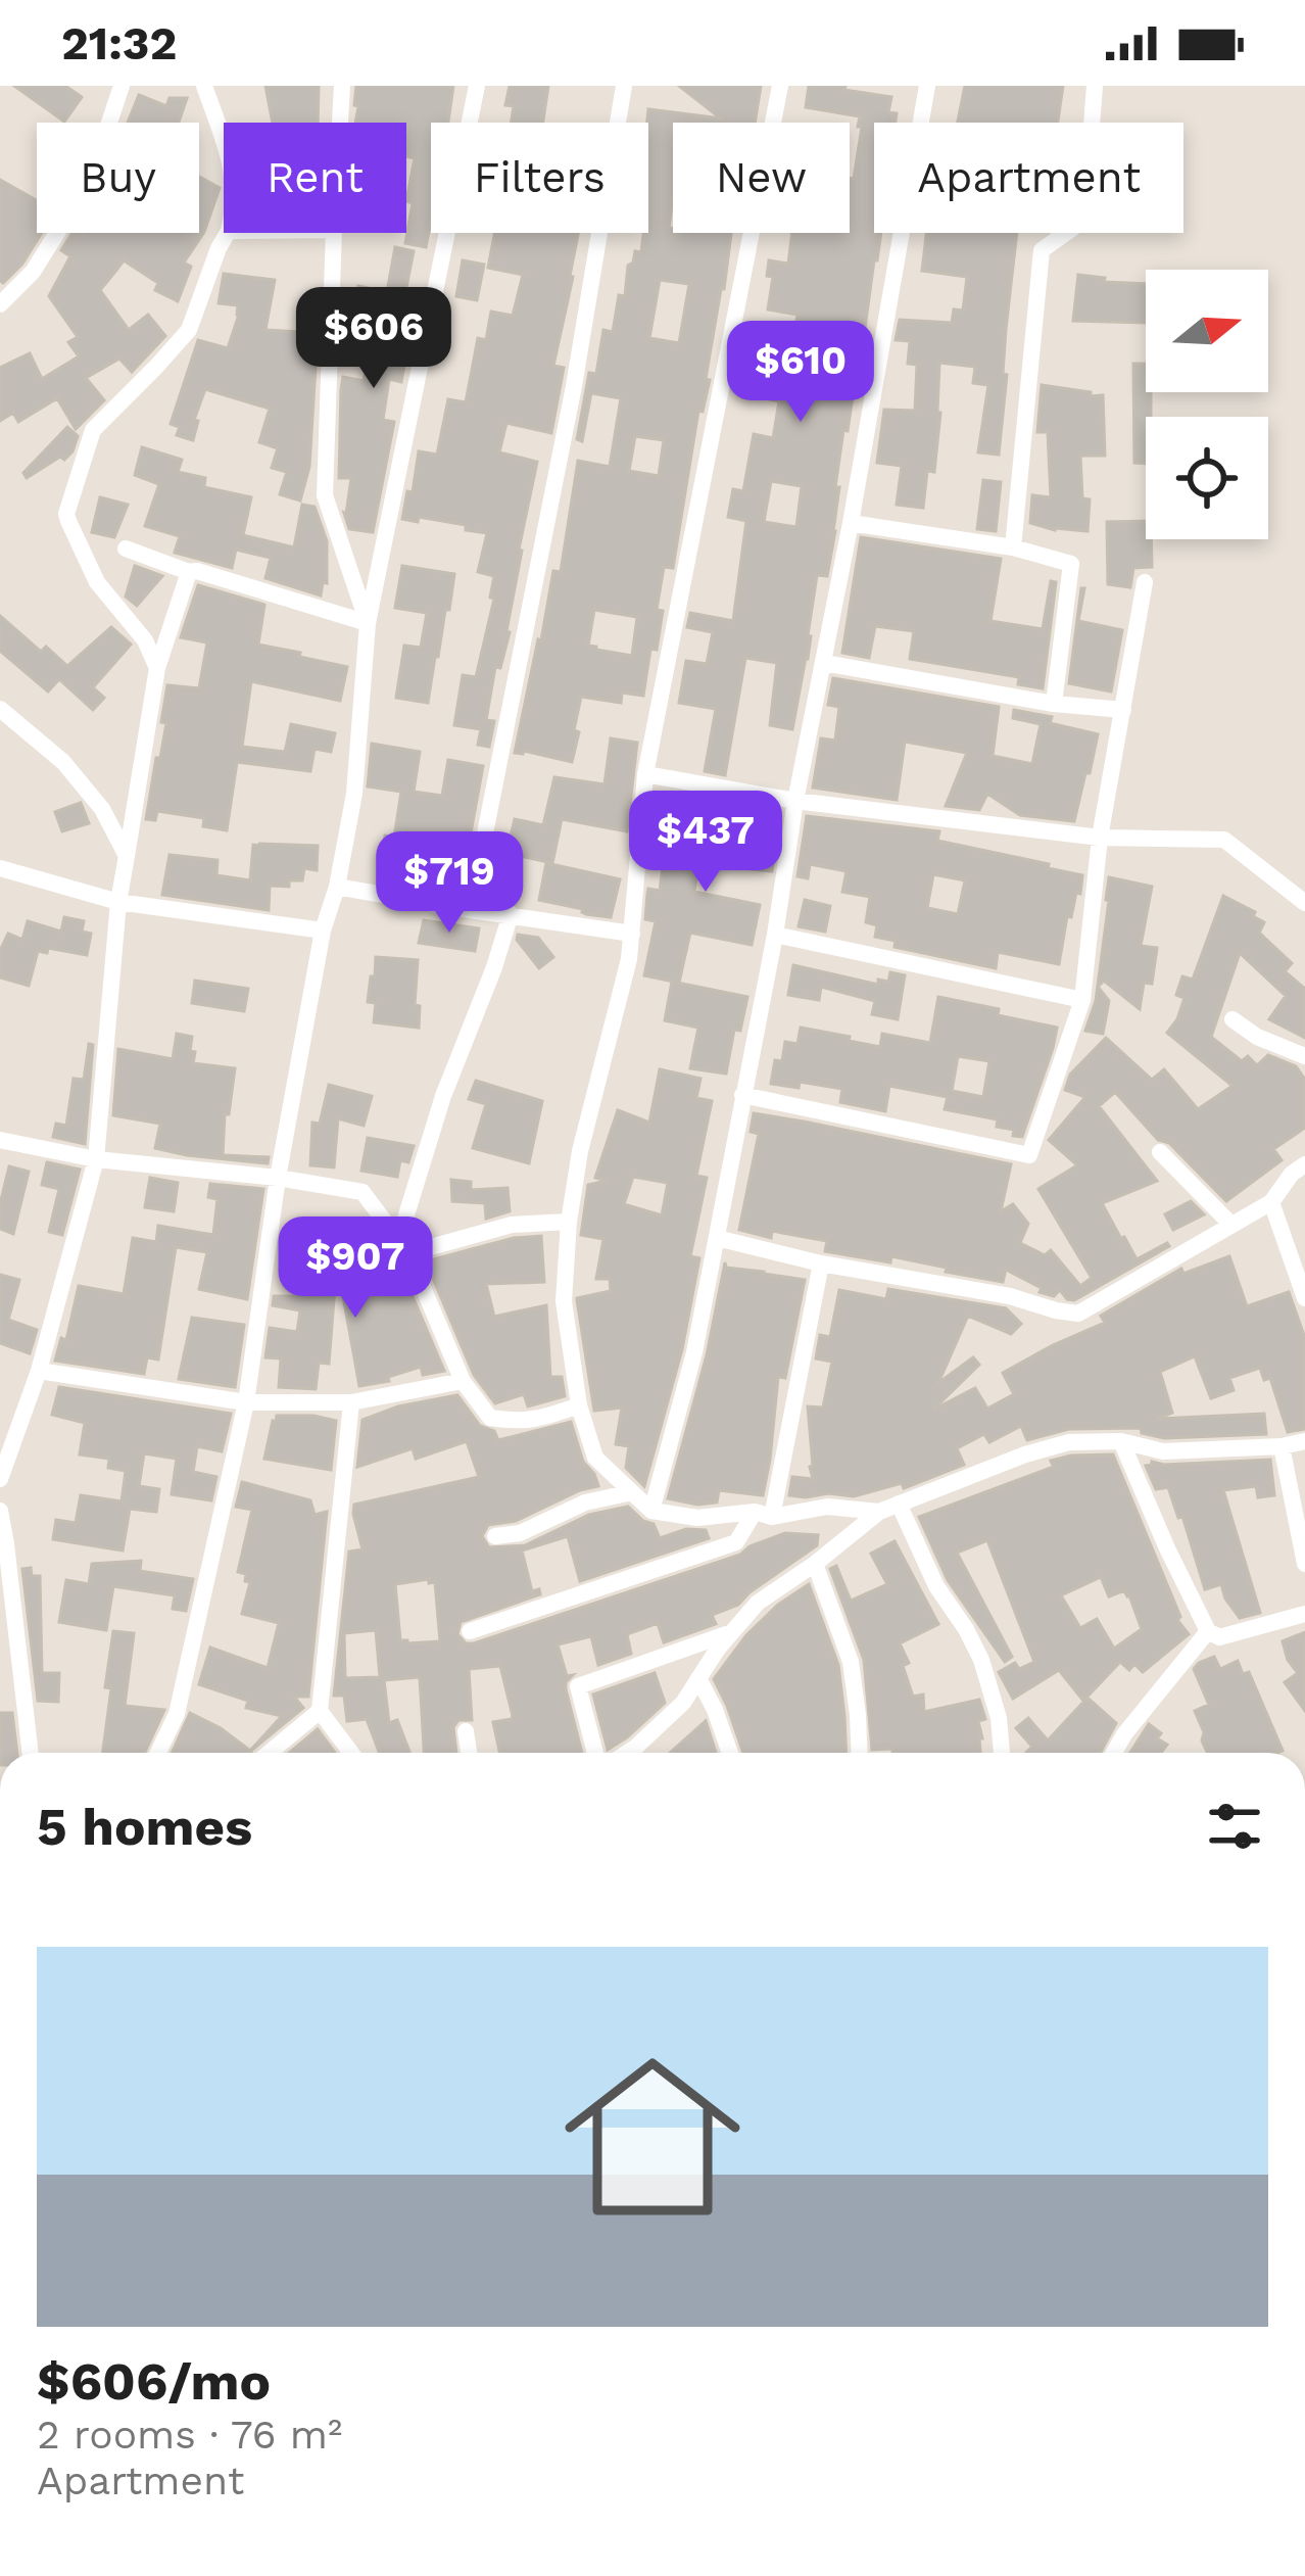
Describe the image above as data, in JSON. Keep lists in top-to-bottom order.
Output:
{
  "north": "right",
  "page": {
    "status": "21:32",
    "chip": [
      "Buy",
      "Rent",
      "Filters",
      "New",
      "Apartment"
    ],
    "price": [
      "$606",
      "$610",
      "$437",
      "$719",
      "$907"
    ],
    "heading": "5 homes",
    "list": [
      {
        "name": "$606/mo",
        "note": "2 rooms · 76 m² · Apartment"
      }
    ]
  }
}
